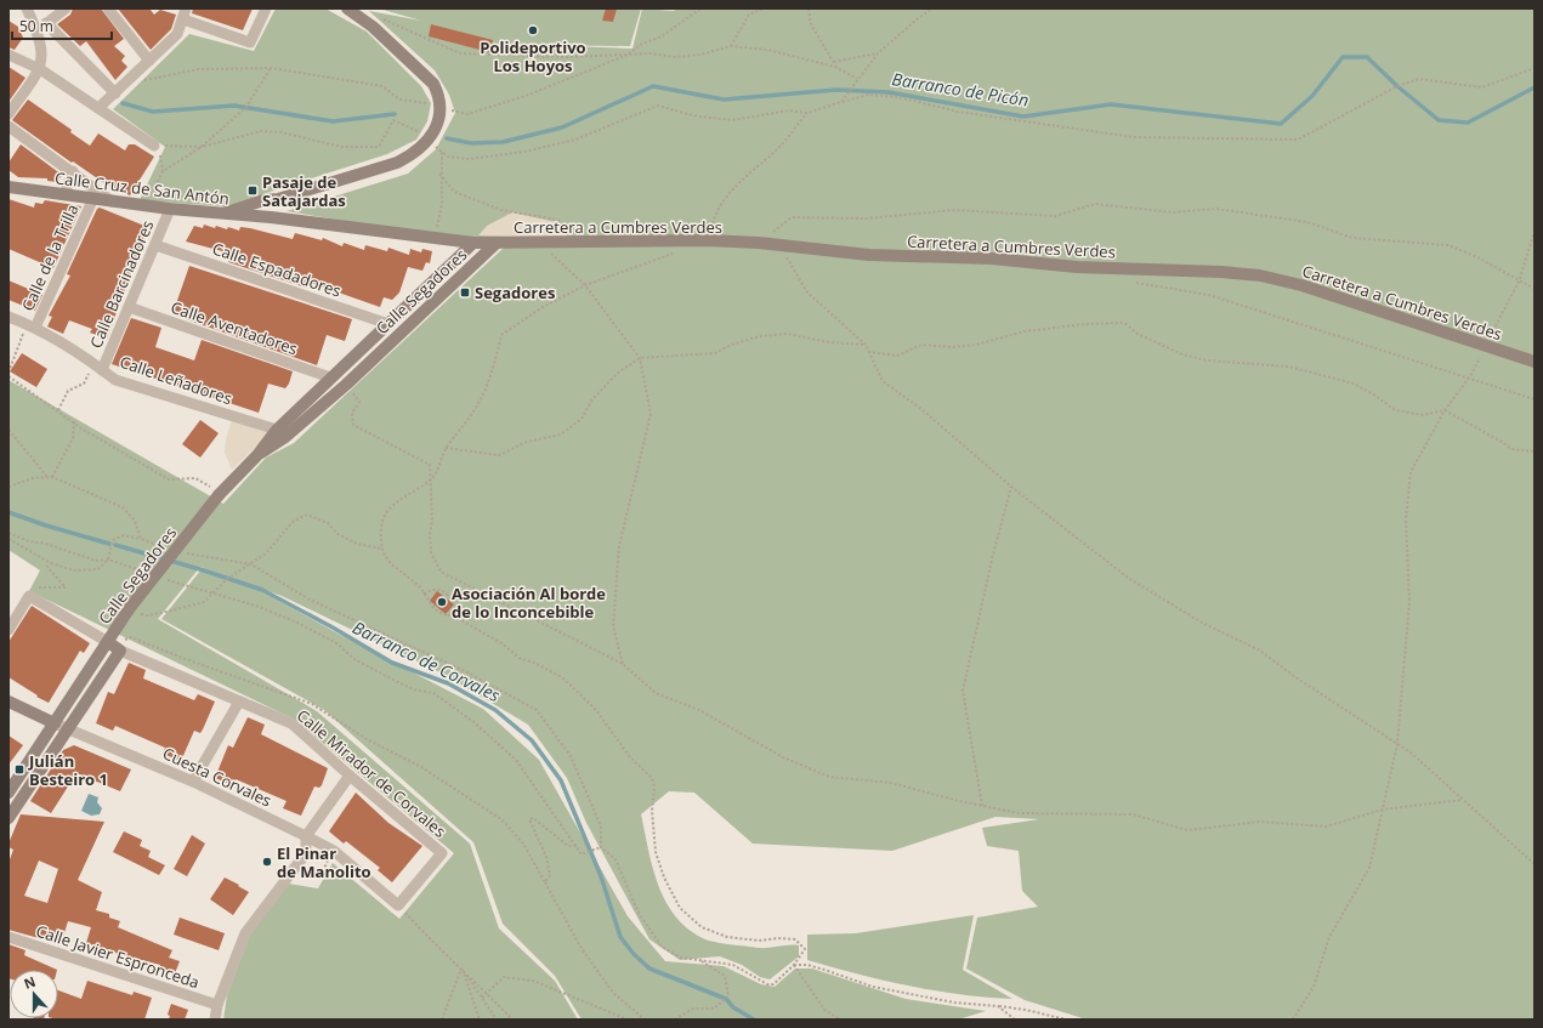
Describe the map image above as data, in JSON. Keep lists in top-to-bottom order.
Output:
{
  "streets": {
    "street": [
      "Calle Cruz de San Antón",
      "Carretera a Cumbres Verdes",
      "Calle de la Trilla",
      "Calle Espadadores",
      "Calle Barcinadores",
      "Calle Segadores",
      "Calle Aventadores",
      "Calle Leñadores",
      "Calle Mirador de Corvales",
      "Cuesta Corvales",
      "Calle Javier Espronceda"
    ]
  },
  "crossings": [
    ["Calle Cruz de San Antón", "Carretera a Cumbres Verdes"],
    ["Calle Cruz de San Antón", "Calle de la Trilla"],
    ["Calle Cruz de San Antón", "Calle Barcinadores"],
    ["Calle Cruz de San Antón", "Calle Segadores"],
    ["Carretera a Cumbres Verdes", "Calle Segadores"],
    ["Calle de la Trilla", "Calle Leñadores"],
    ["Calle Espadadores", "Calle Barcinadores"],
    ["Calle Espadadores", "Calle Segadores"],
    ["Calle Barcinadores", "Calle Aventadores"],
    ["Calle Barcinadores", "Calle Leñadores"],
    ["Calle Segadores", "Calle Aventadores"],
    ["Calle Segadores", "Calle Leñadores"],
    ["Calle Segadores", "Cuesta Corvales"],
    ["Calle Mirador de Corvales", "Cuesta Corvales"]
  ],
  "water": ["Barranco de Picón", "Barranco de Corvales"],
  "places": {
    "other": ["Polideportivo Los Hoyos", "Asociación Al borde de lo Inconcebible", "El Pinar de Manolito"],
    "transit": ["Pasaje de Satajardas", "Segadores", "Julián Besteiro 1"]
  },
  "scale_bar": "50 m",
  "north": "top"
}
